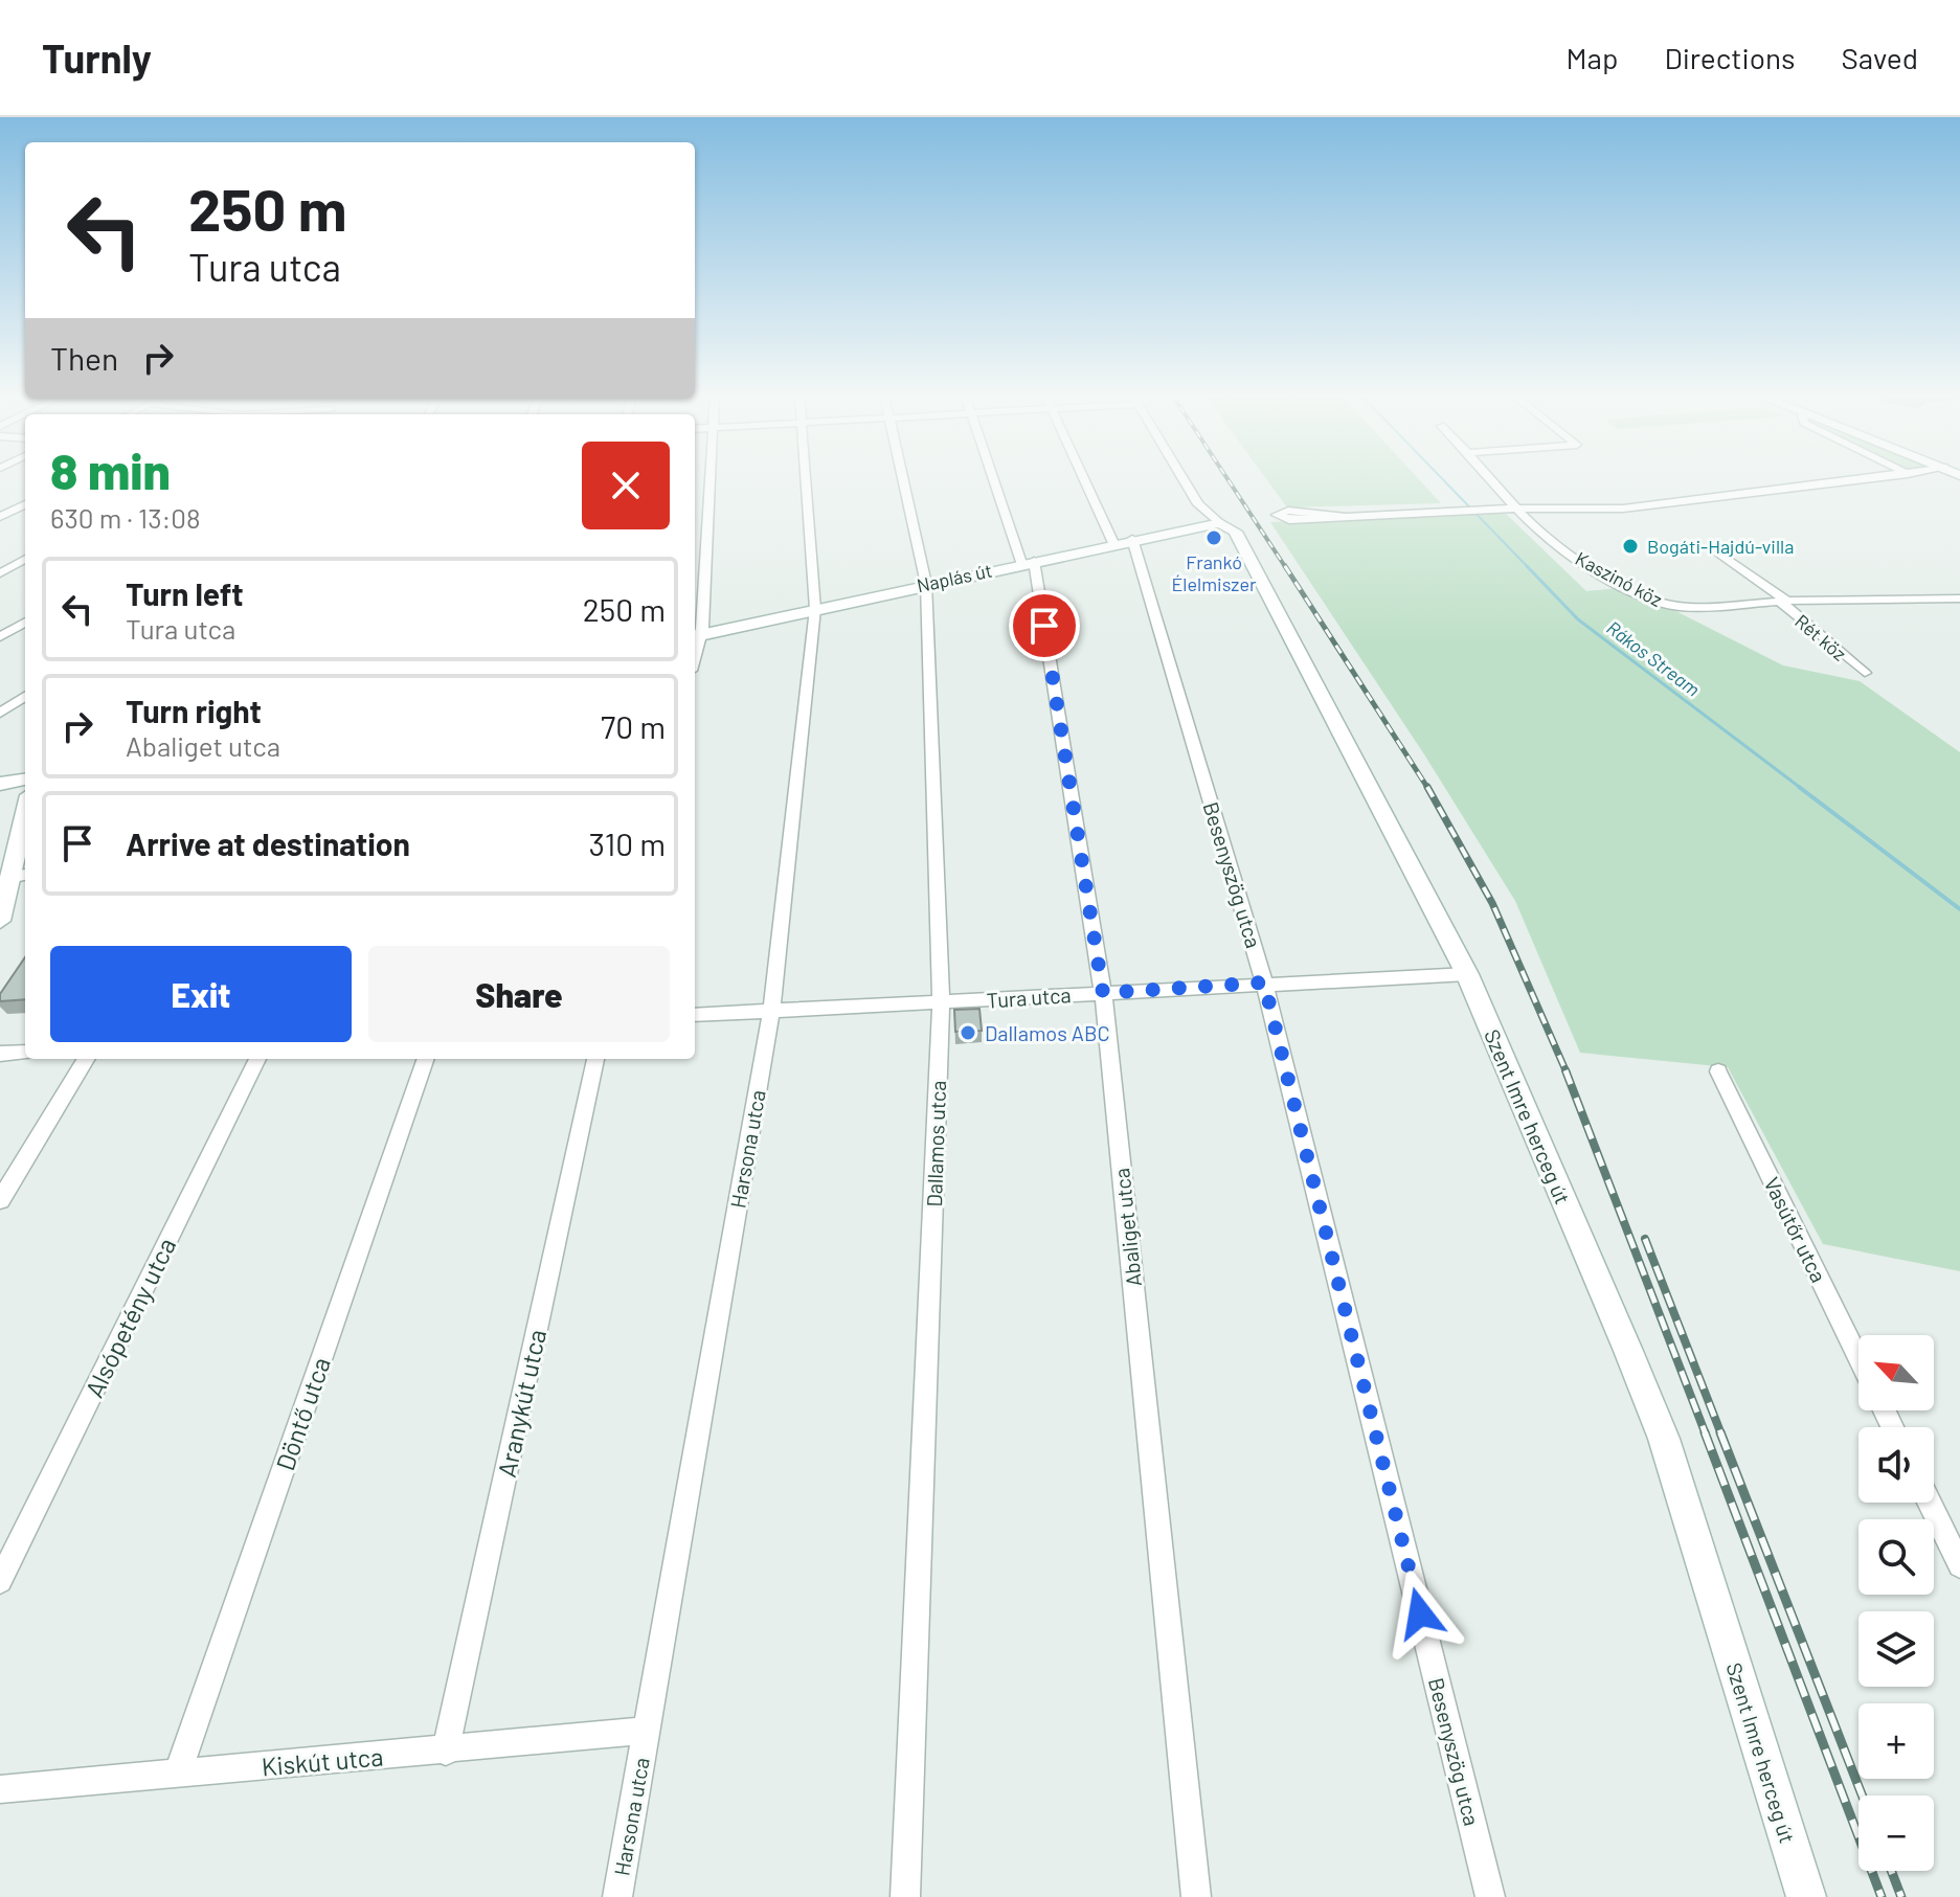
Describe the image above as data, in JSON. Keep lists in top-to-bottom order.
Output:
{
  "streets": {
    "street": [
      "Naplás út",
      "Kaszinó köz",
      "Rét köz",
      "Besenyszög utca",
      "Tura utca",
      "Szent Imre herceg út",
      "Dallamos utca",
      "Harsona utca",
      "Abaliget utca",
      "Vasútőr utca",
      "Alsópetény utca",
      "Aranykút utca",
      "Döntő utca",
      "Kiskút utca"
    ]
  },
  "crossings": [
    ["Naplás út", "Besenyszög utca"],
    ["Naplás út", "Szent Imre herceg út"],
    ["Naplás út", "Dallamos utca"],
    ["Naplás út", "Harsona utca"],
    ["Naplás út", "Abaliget utca"],
    ["Kaszinó köz", "Rét köz"],
    ["Besenyszög utca", "Tura utca"],
    ["Tura utca", "Szent Imre herceg út"],
    ["Tura utca", "Dallamos utca"],
    ["Tura utca", "Harsona utca"],
    ["Tura utca", "Abaliget utca"],
    ["Harsona utca", "Kiskút utca"],
    ["Aranykút utca", "Kiskút utca"],
    ["Döntő utca", "Kiskút utca"]
  ],
  "water": ["Rákos Stream"],
  "places": ["Frankó Élelmiszer", "Bogáti-Hajdú-villa", "Dallamos ABC"],
  "north": "top left",
  "page": {
    "header": "Turnly",
    "nav": ["Map", "Directions", "Saved"],
    "turn": ["250 m", "Tura utca"],
    "then": "Then",
    "heading": ["8 min", "630 m · 13:08"],
    "list": [
      {
        "name": "Turn left",
        "note": "Tura utca",
        "value": "250 m"
      },
      {
        "name": "Turn right",
        "note": "Abaliget utca",
        "value": "70 m"
      },
      {
        "name": "Arrive at destination",
        "value": "310 m"
      }
    ],
    "buttons": ["Exit", "Share"],
    "map_buttons": ["+", "−"]
  }
}
